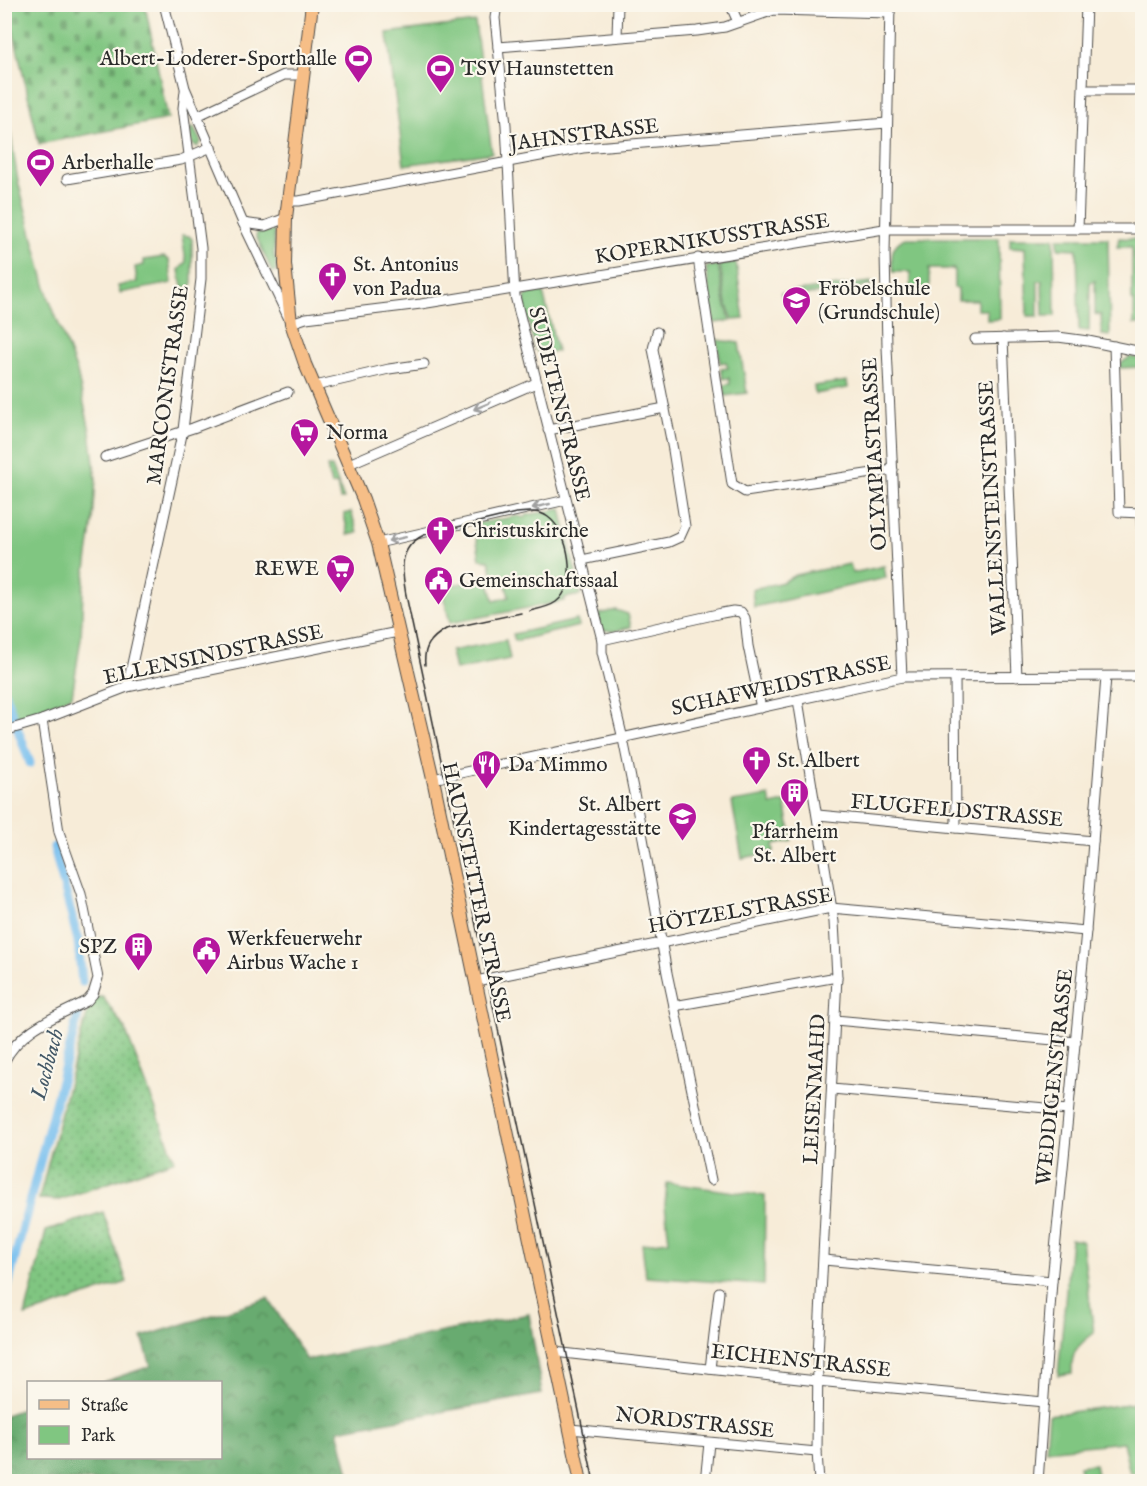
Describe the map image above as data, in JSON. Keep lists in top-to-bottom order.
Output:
{
  "streets": {
    "main road": ["HAUNSTETTER STRASSE"],
    "street": [
      "JAHNSTRASSE",
      "KOPERNIKUSSTRASSE",
      "MARCONISTRASSE",
      "SUDETENSTRASSE",
      "OLYMPIASTRASSE",
      "WALLENSTEINSTRASSE",
      "ELLENSINDSTRASSE",
      "SCHAFWEIDSTRASSE",
      "FLUGFELDSTRASSE",
      "HÖTZELSTRASSE",
      "WEDDIGENSTRASSE",
      "LEISENMAHD",
      "EICHENSTRASSE",
      "NORDSTRASSE"
    ]
  },
  "crossings": [
    ["JAHNSTRASSE", "SUDETENSTRASSE"],
    ["JAHNSTRASSE", "OLYMPIASTRASSE"],
    ["JAHNSTRASSE", "HAUNSTETTER STRASSE"],
    ["KOPERNIKUSSTRASSE", "SUDETENSTRASSE"],
    ["KOPERNIKUSSTRASSE", "OLYMPIASTRASSE"],
    ["KOPERNIKUSSTRASSE", "HAUNSTETTER STRASSE"],
    ["MARCONISTRASSE", "ELLENSINDSTRASSE"],
    ["SUDETENSTRASSE", "SCHAFWEIDSTRASSE"],
    ["SUDETENSTRASSE", "HÖTZELSTRASSE"],
    ["OLYMPIASTRASSE", "SCHAFWEIDSTRASSE"],
    ["WALLENSTEINSTRASSE", "SCHAFWEIDSTRASSE"],
    ["ELLENSINDSTRASSE", "HAUNSTETTER STRASSE"],
    ["SCHAFWEIDSTRASSE", "HAUNSTETTER STRASSE"],
    ["SCHAFWEIDSTRASSE", "WEDDIGENSTRASSE"],
    ["SCHAFWEIDSTRASSE", "LEISENMAHD"],
    ["FLUGFELDSTRASSE", "WEDDIGENSTRASSE"],
    ["FLUGFELDSTRASSE", "LEISENMAHD"],
    ["HAUNSTETTER STRASSE", "HÖTZELSTRASSE"],
    ["HAUNSTETTER STRASSE", "EICHENSTRASSE"],
    ["HAUNSTETTER STRASSE", "NORDSTRASSE"],
    ["HÖTZELSTRASSE", "WEDDIGENSTRASSE"],
    ["HÖTZELSTRASSE", "LEISENMAHD"],
    ["WEDDIGENSTRASSE", "EICHENSTRASSE"],
    ["LEISENMAHD", "EICHENSTRASSE"],
    ["LEISENMAHD", "NORDSTRASSE"]
  ],
  "water": ["Lochbach"],
  "places": {
    "sports": ["Albert-Loderer-Sporthalle", "TSV Haunstetten", "Arberhalle"],
    "church": ["St. Antonius von Padua", "Christuskirche", "St. Albert"],
    "school or university": ["Fröbelschule (Grundschule)", "St. Albert Kindertagesstätte"],
    "supermarket": ["Norma", "REWE"],
    "public building": ["Gemeinschaftssaal", "Werkfeuerwehr Airbus Wache 1"],
    "restaurant": ["Da Mimmo"],
    "building": ["Pfarrheim St. Albert", "SPZ"]
  },
  "legend": ["Straße", "Park"]
}
